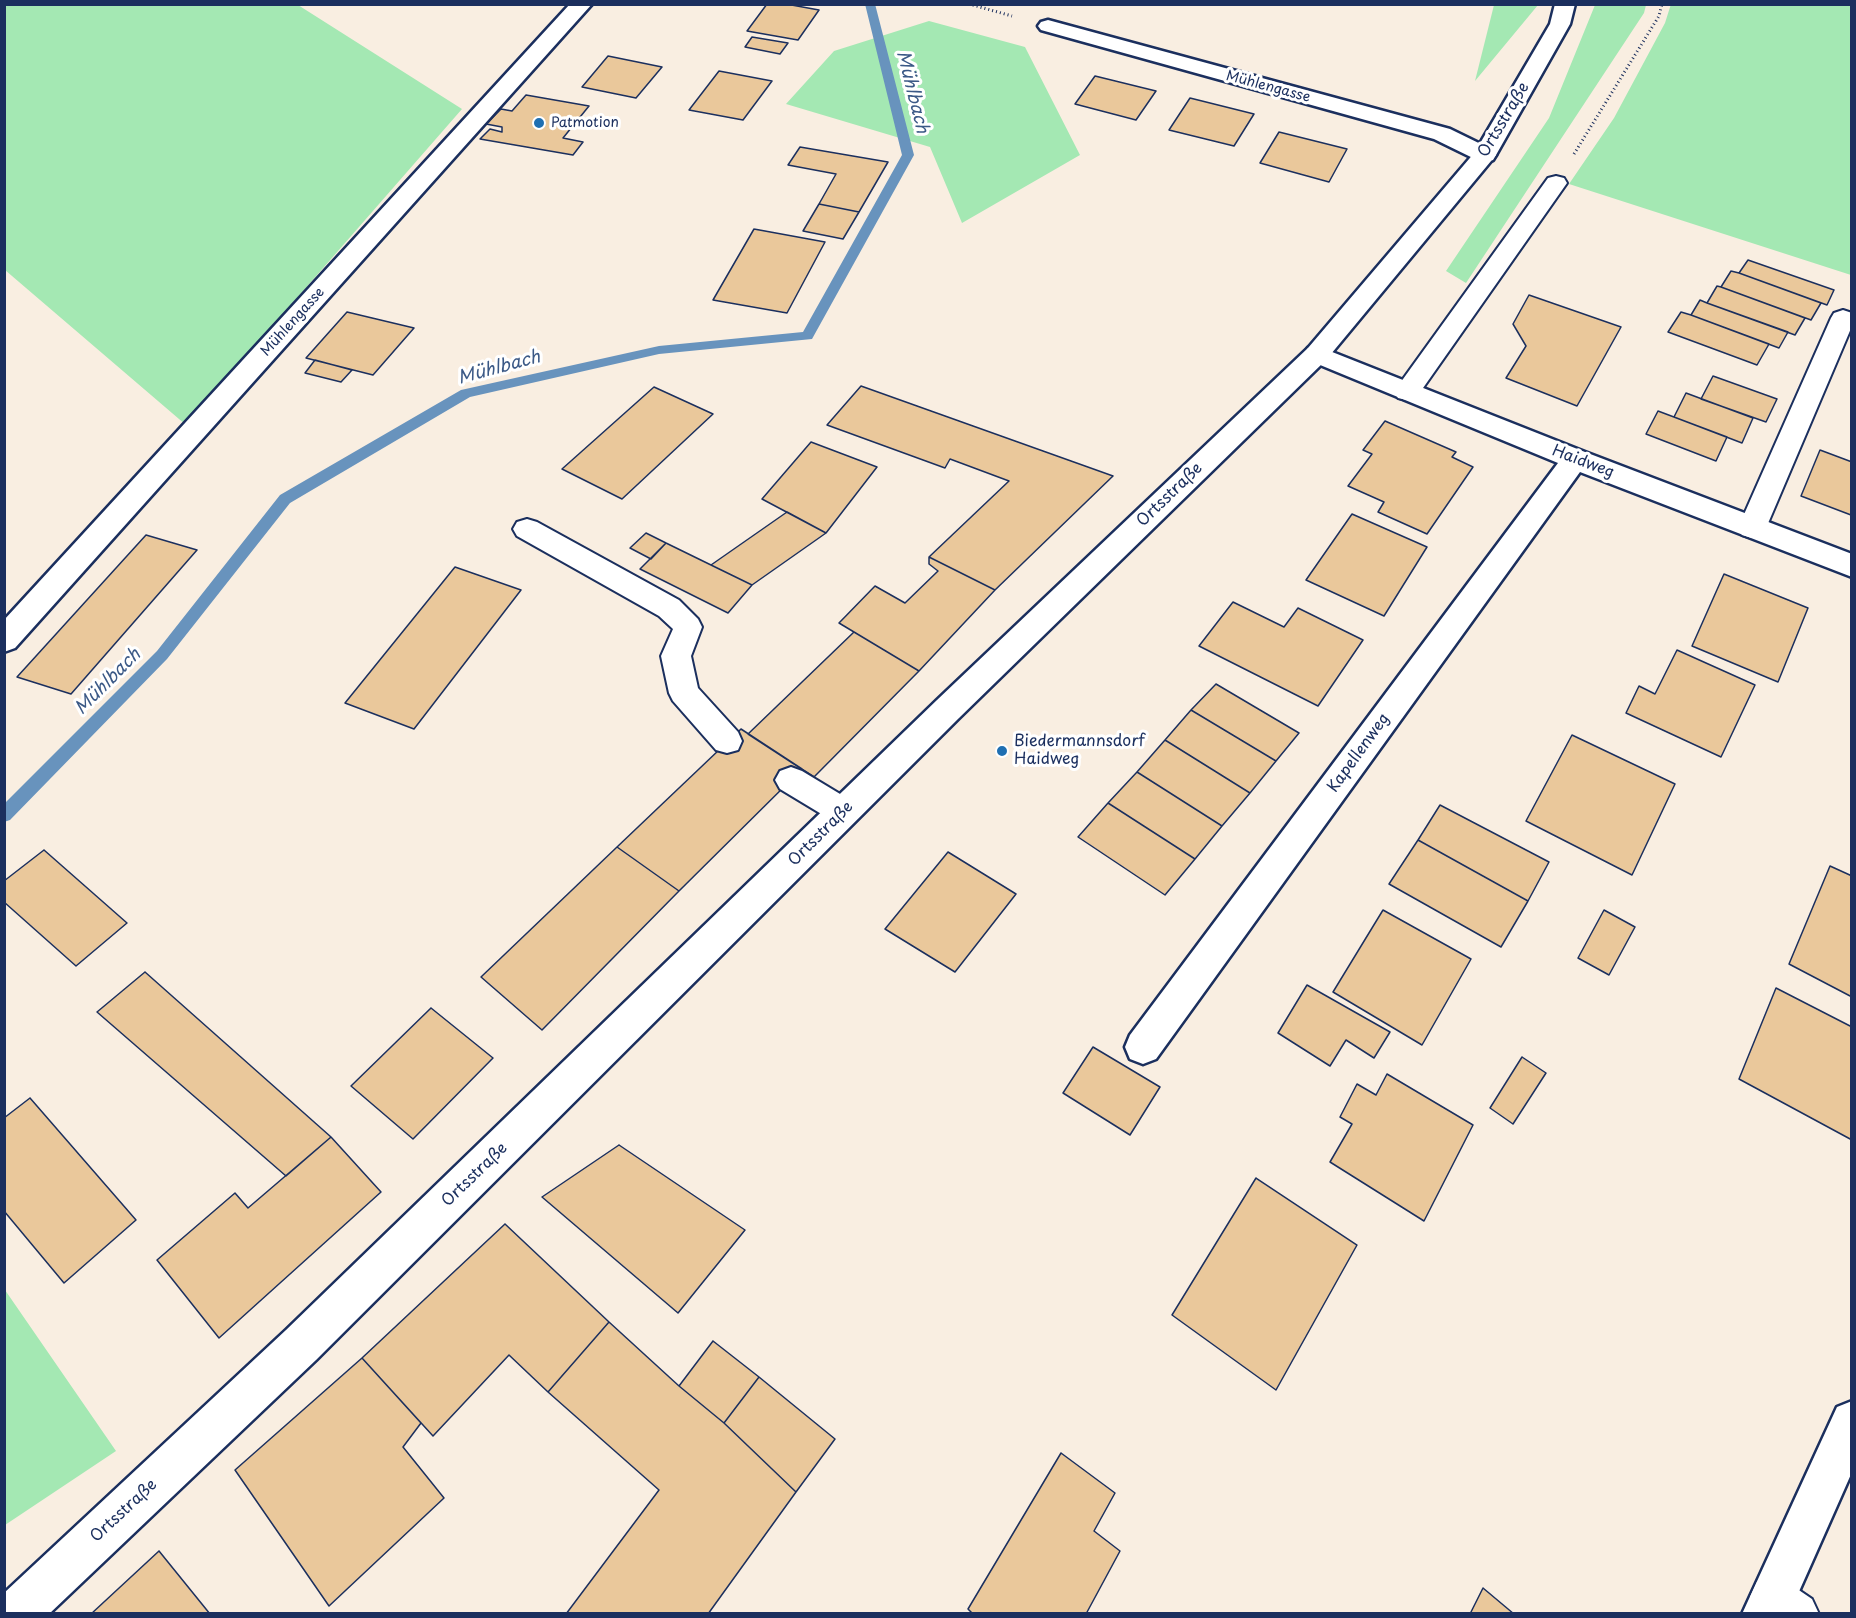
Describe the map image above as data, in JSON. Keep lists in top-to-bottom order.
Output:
{
  "streets": {
    "street": [
      "Mühlengasse",
      "Ortsstraße",
      "Haidweg",
      "Kapellenweg"
    ]
  },
  "crossings": [
    ["Mühlengasse", "Ortsstraße"],
    ["Ortsstraße", "Haidweg"],
    ["Haidweg", "Kapellenweg"]
  ],
  "water": ["Mühlbach"],
  "places": ["Patmotion", "Biedermannsdorf Haidweg"]
}
